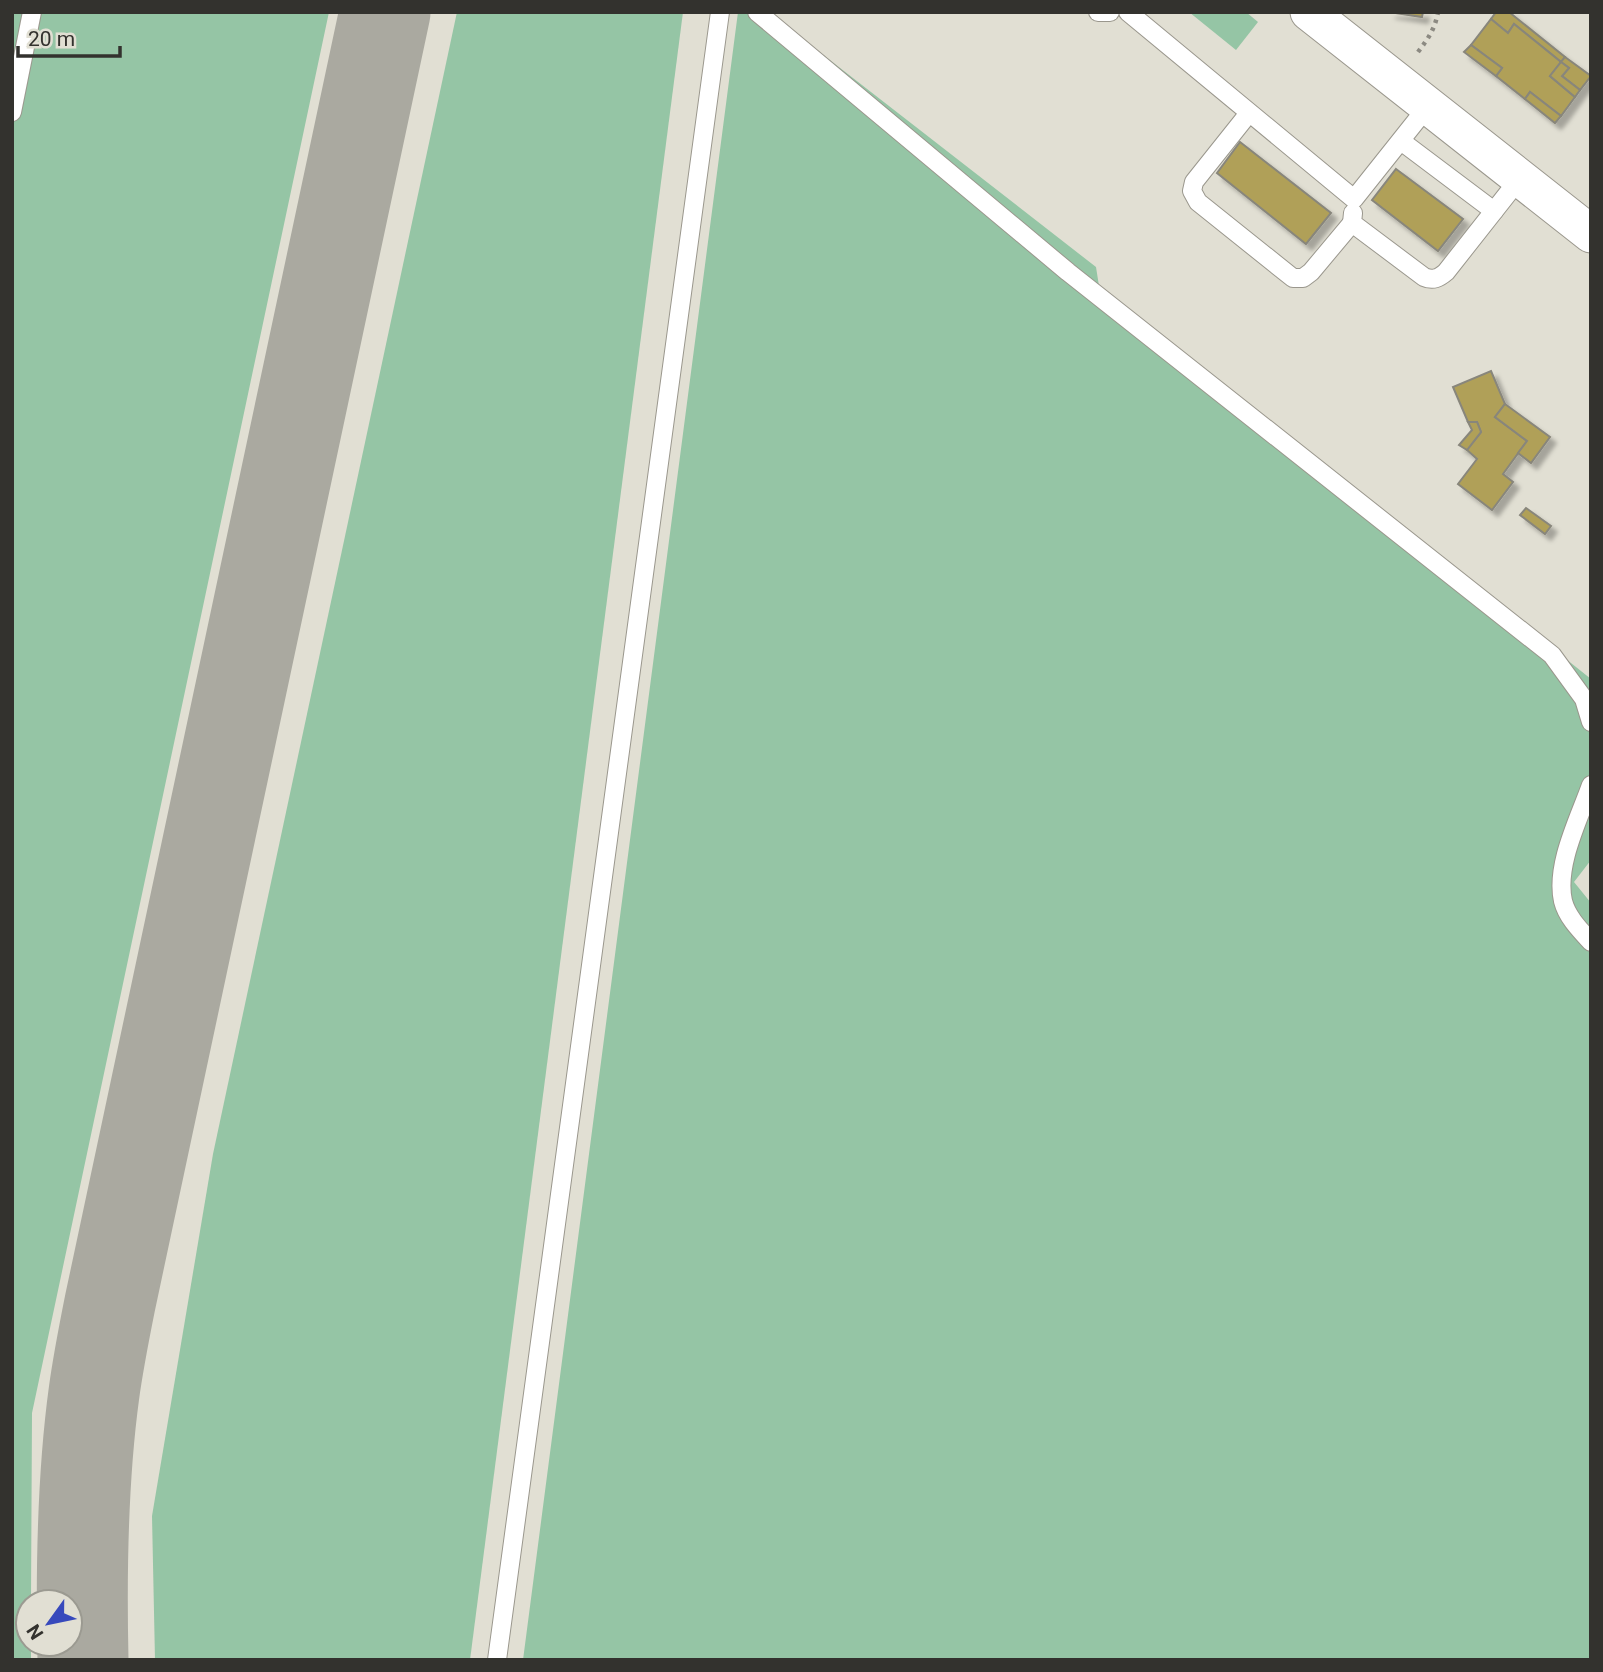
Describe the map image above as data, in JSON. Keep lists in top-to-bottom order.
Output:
{
  "scale_bar": "20 m",
  "north": "bottom left"
}
